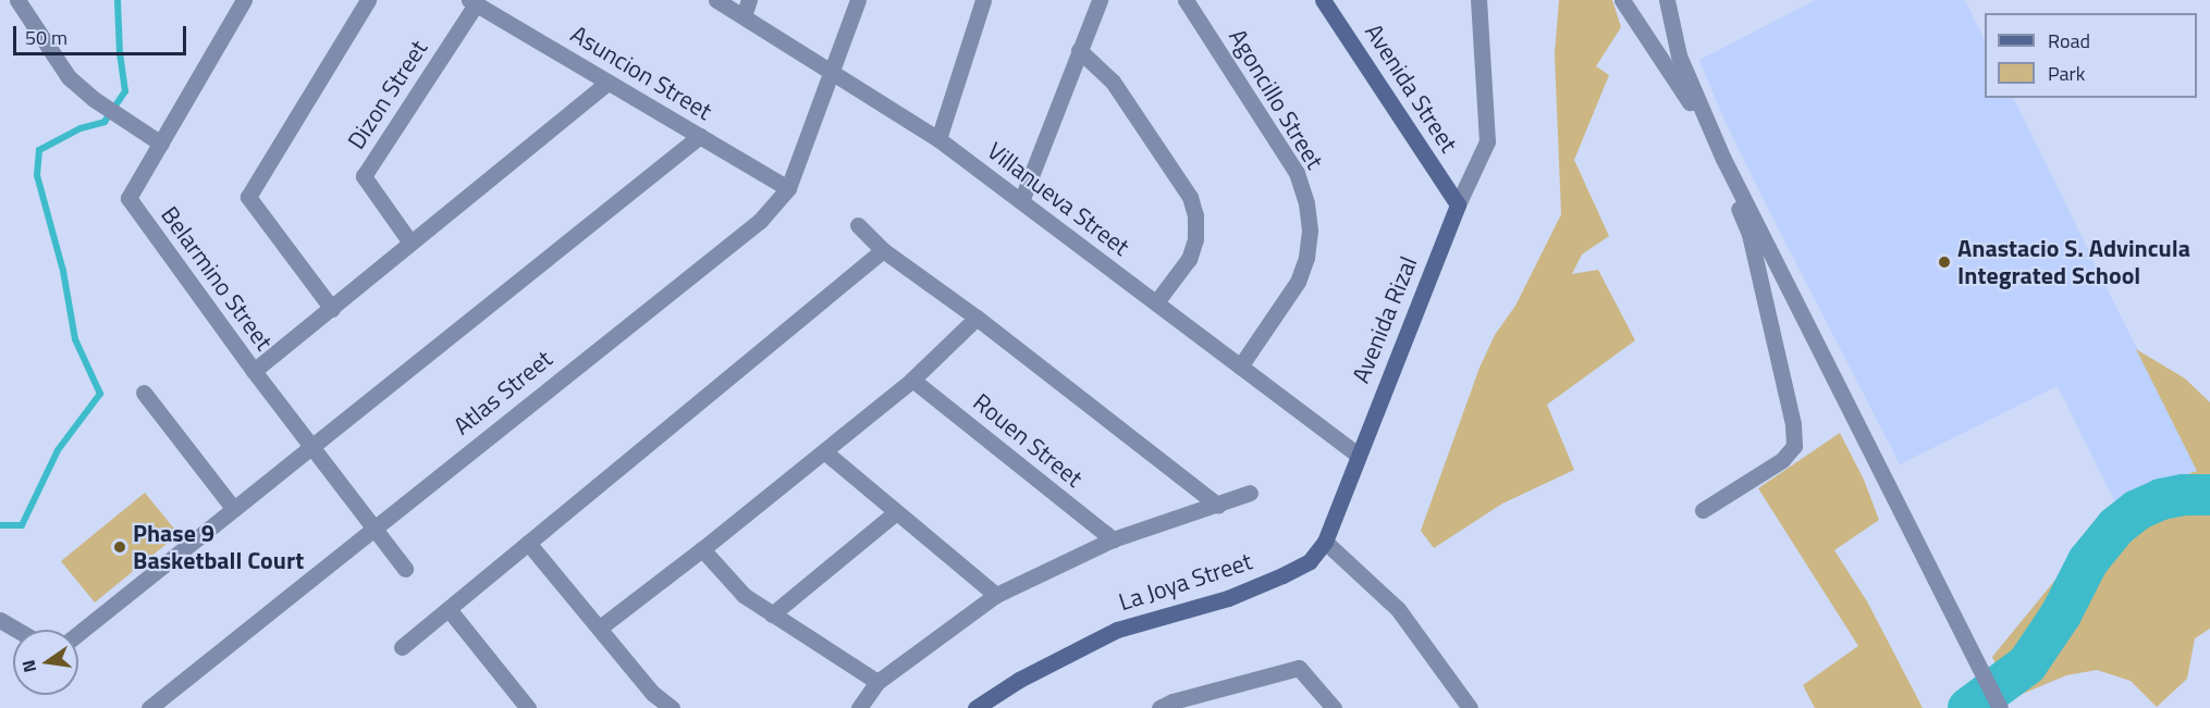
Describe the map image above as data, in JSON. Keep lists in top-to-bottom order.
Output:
{
  "streets": {
    "street": [
      "Asuncion Street",
      "Avenida Street",
      "Dizon Street",
      "Agoncillo Street",
      "Villanueva Street",
      "Belarmino Street",
      "Avenida Rizal",
      "Atlas Street",
      "Rouen Street",
      "La Joya Street"
    ]
  },
  "crossings": [
    ["Asuncion Street", "Dizon Street"],
    ["Asuncion Street", "Atlas Street"],
    ["Avenida Street", "Avenida Rizal"],
    ["Agoncillo Street", "Villanueva Street"],
    ["Villanueva Street", "Avenida Rizal"],
    ["Villanueva Street", "Atlas Street"],
    ["Villanueva Street", "La Joya Street"],
    ["Belarmino Street", "Atlas Street"],
    ["Avenida Rizal", "La Joya Street"]
  ],
  "places": ["Anastacio S. Advincula Integrated School", "Phase 9 Basketball Court"],
  "legend": ["Road", "Park"],
  "scale_bar": "50 m",
  "north": "left"
}
